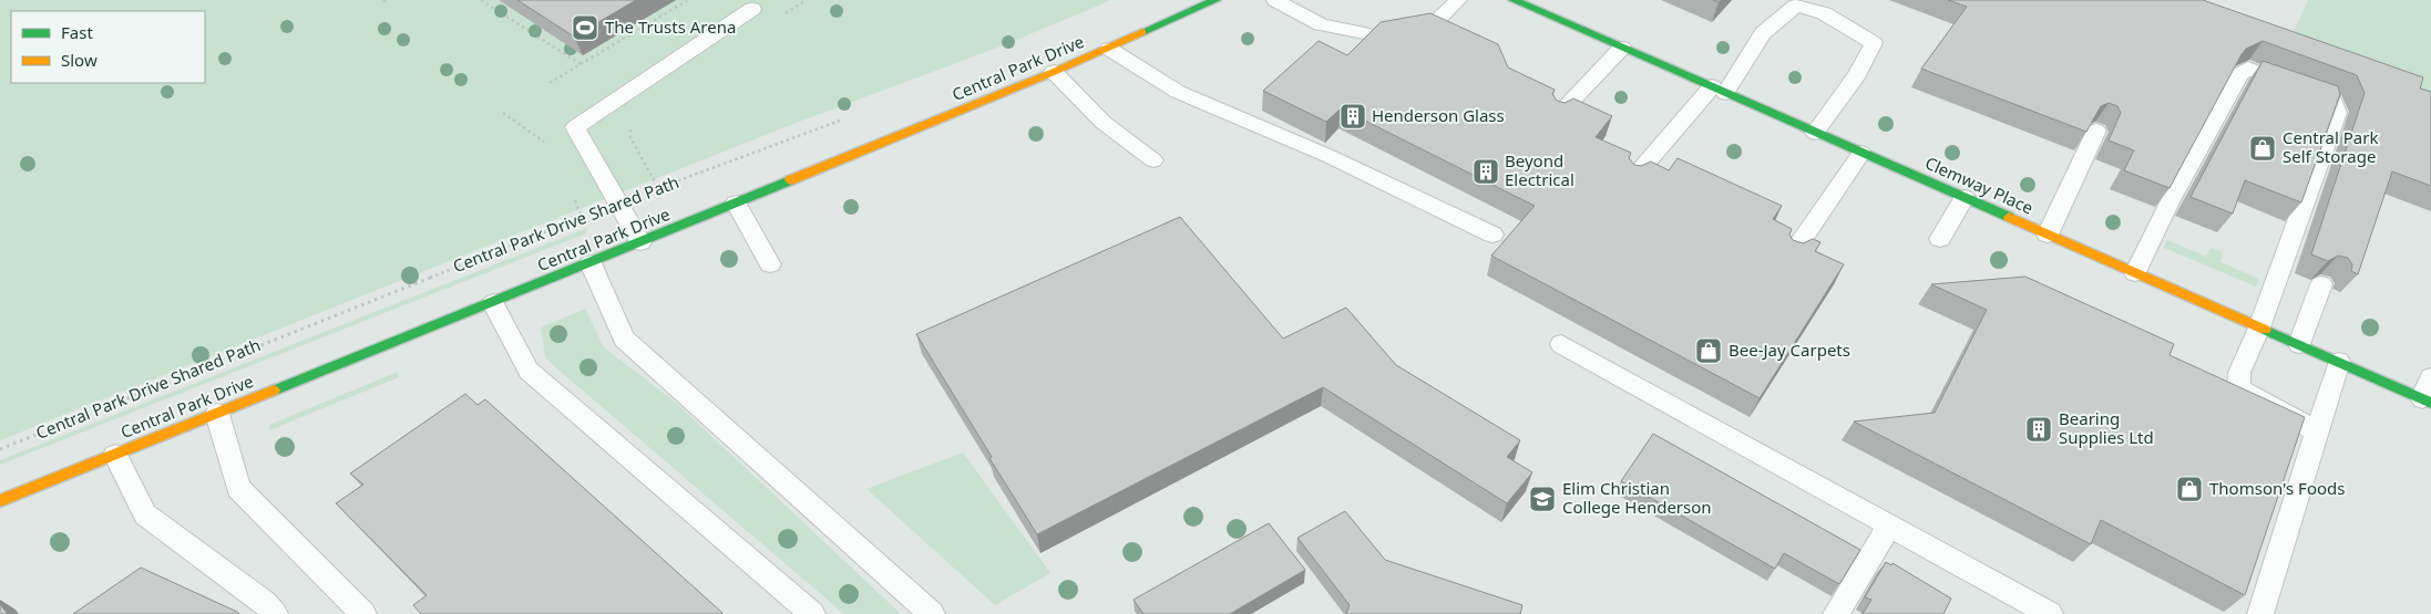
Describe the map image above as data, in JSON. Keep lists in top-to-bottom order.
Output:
{
  "streets": {
    "main road": ["Central Park Drive", "Clemway Place"],
    "path": ["Central Park Drive Shared Path"]
  },
  "places": {
    "sports": ["The Trusts Arena"],
    "building": ["Henderson Glass", "Beyond Electrical", "Bearing Supplies Ltd"],
    "shop": ["Central Park Self Storage", "Bee-Jay Carpets", "Thomson's Foods"],
    "school or university": ["Elim Christian College Henderson"]
  },
  "legend": ["Fast", "Slow"]
}
